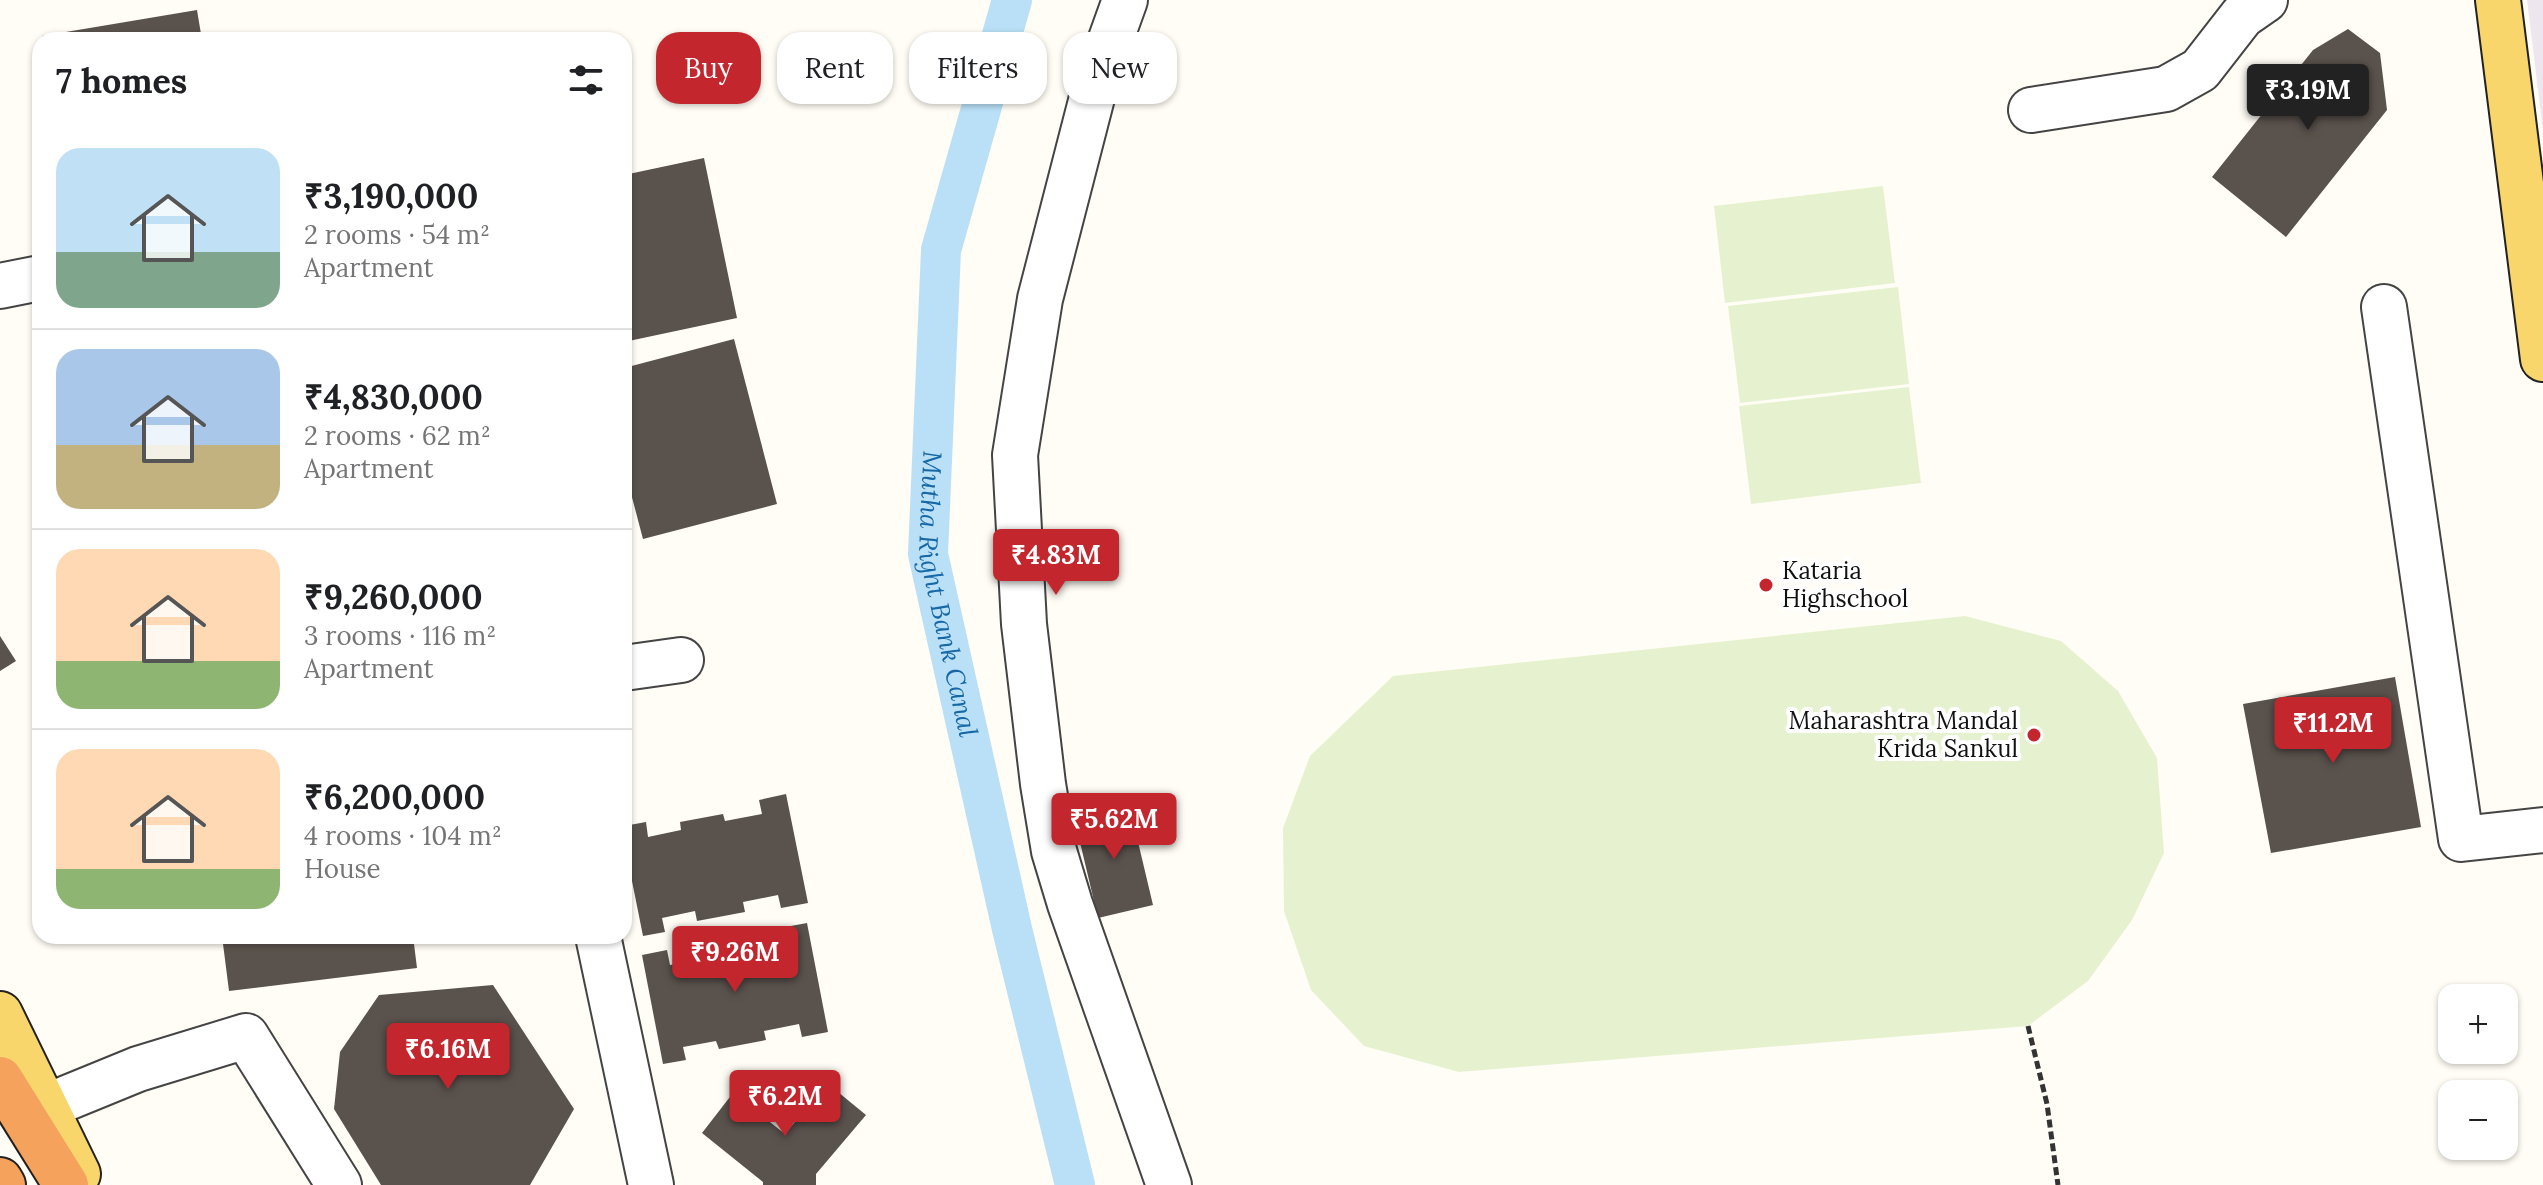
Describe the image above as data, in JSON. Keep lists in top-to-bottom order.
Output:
{
  "water": ["Mutha Right Bank Canal"],
  "places": ["Kataria Highschool", "Maharashtra Mandal Krida Sankul"],
  "page": {
    "chip": [
      "Buy",
      "Rent",
      "Filters",
      "New"
    ],
    "heading": "7 homes",
    "price": [
      "₹3.19M",
      "₹4.83M",
      "₹11.2M",
      "₹5.62M",
      "₹9.26M",
      "₹6.16M",
      "₹6.2M"
    ],
    "list": [
      {
        "name": "₹3,190,000",
        "note": "2 rooms · 54 m² · Apartment"
      },
      {
        "name": "₹4,830,000",
        "note": "2 rooms · 62 m² · Apartment"
      },
      {
        "name": "₹9,260,000",
        "note": "3 rooms · 116 m² · Apartment"
      },
      {
        "name": "₹6,200,000",
        "note": "4 rooms · 104 m² · House"
      }
    ],
    "map_buttons": ["+", "−"]
  }
}
